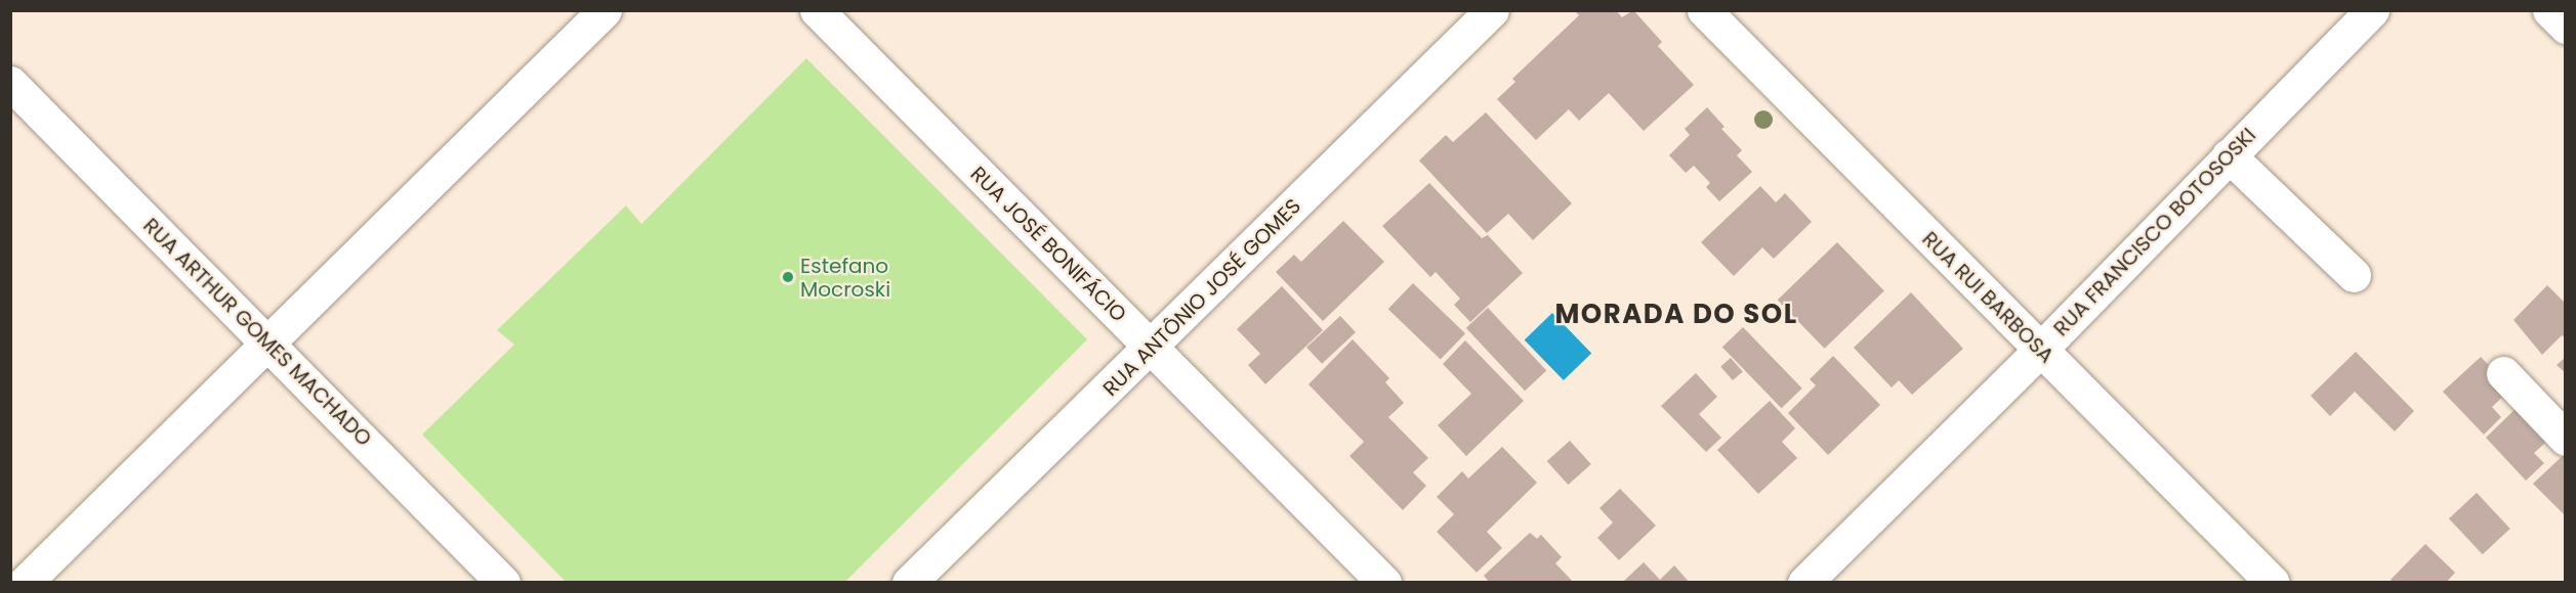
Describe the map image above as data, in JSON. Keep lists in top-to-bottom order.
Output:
{
  "streets": {
    "street": [
      "RUA FRANCISCO BOTOSOSKI",
      "RUA JOSÉ BONIFÁCIO",
      "RUA ANTÔNIO JOSÉ GOMES",
      "RUA RUI BARBOSA",
      "RUA ARTHUR GOMES MACHADO"
    ]
  },
  "crossings": [
    ["RUA FRANCISCO BOTOSOSKI", "RUA RUI BARBOSA"],
    ["RUA JOSÉ BONIFÁCIO", "RUA ANTÔNIO JOSÉ GOMES"]
  ],
  "districts": ["MORADA DO SOL"],
  "places": ["Estefano Mocroski"]
}
